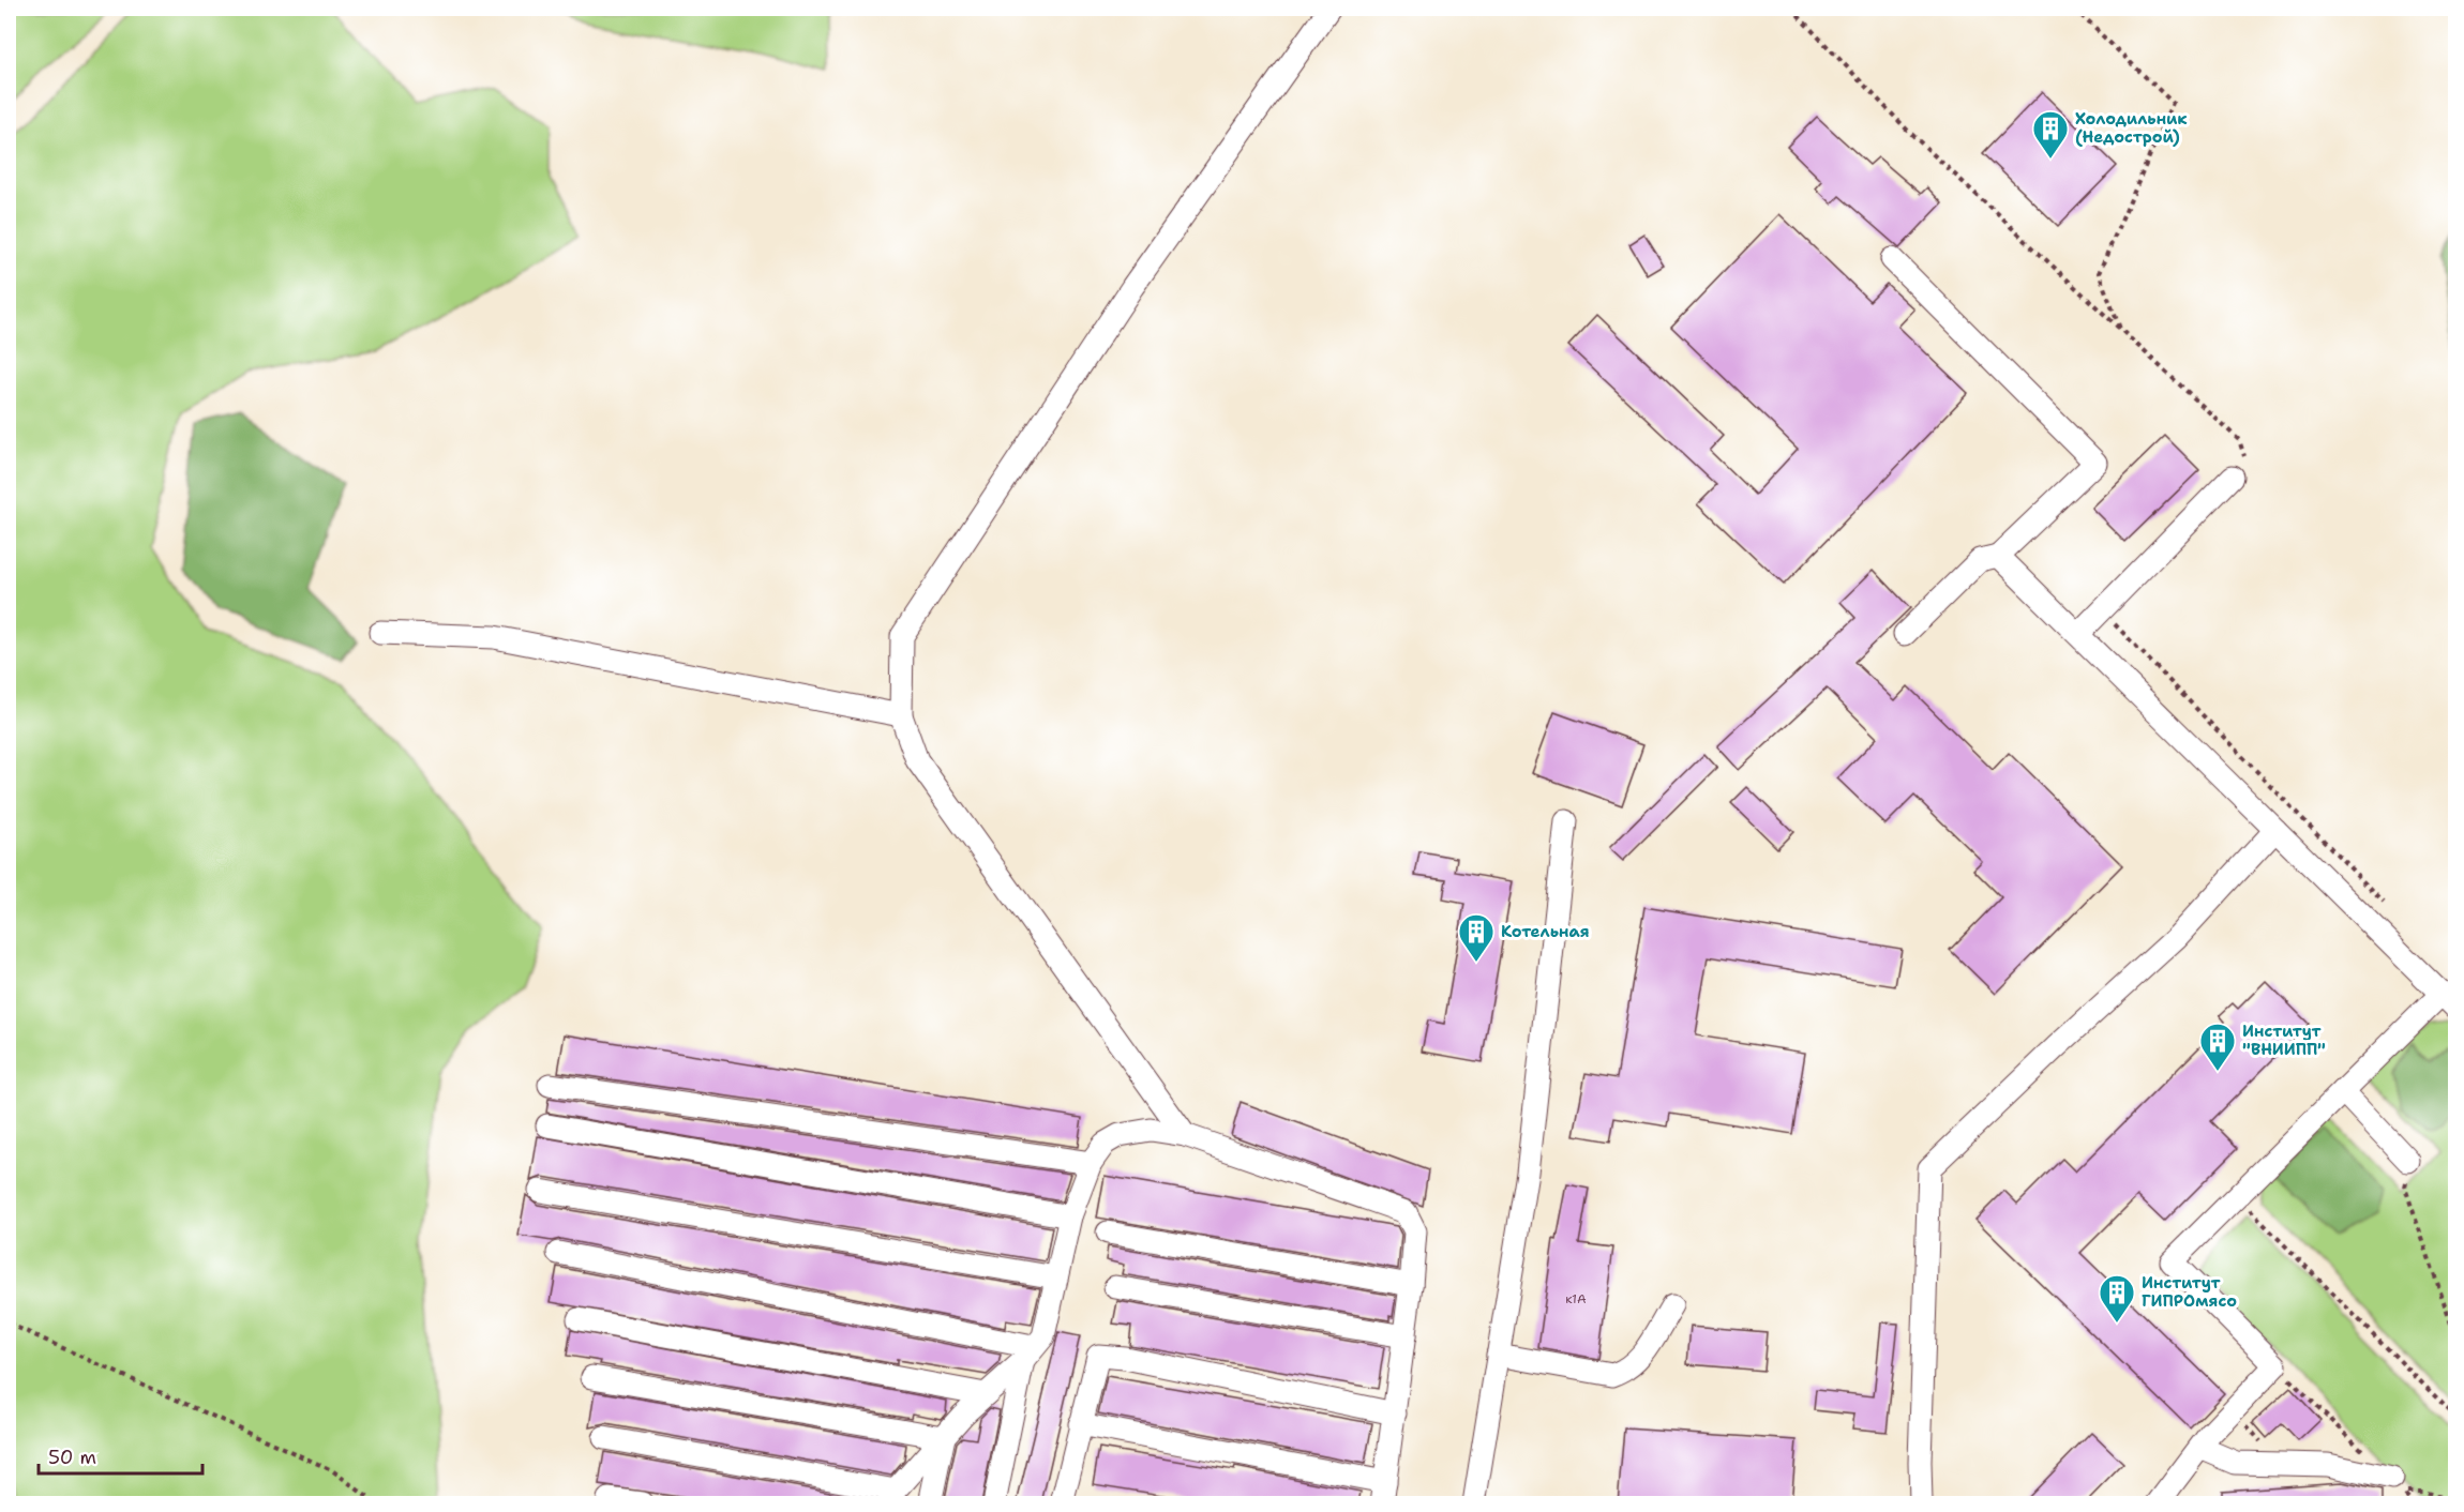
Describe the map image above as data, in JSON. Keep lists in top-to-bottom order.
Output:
{
  "places": {
    "building": [
      "Холодильник (Недострой)",
      "Котельная",
      "Институт \"ВНИИПП\"",
      "Институт ГИПРОмясо"
    ]
  },
  "house_numbers": ["к1А"],
  "scale_bar": "50 m"
}
